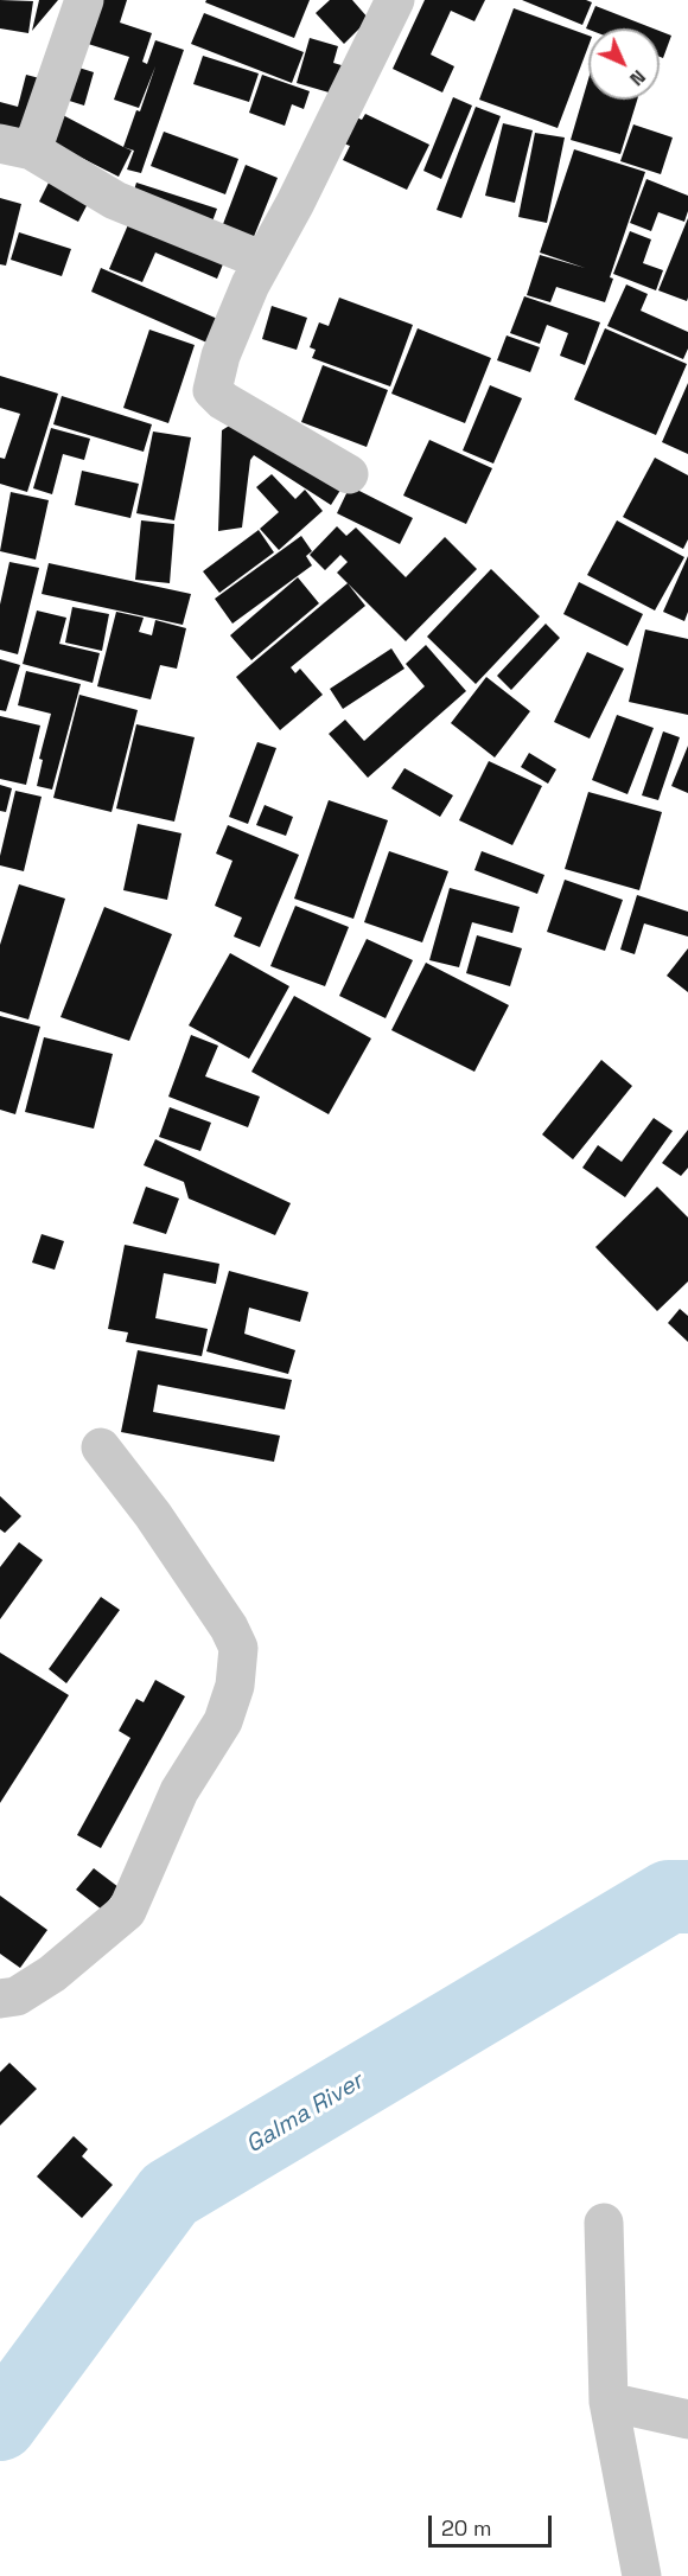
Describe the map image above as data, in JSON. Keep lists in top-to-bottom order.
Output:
{
  "water": ["Galma River"],
  "scale_bar": "20 m",
  "north": "bottom right"
}
